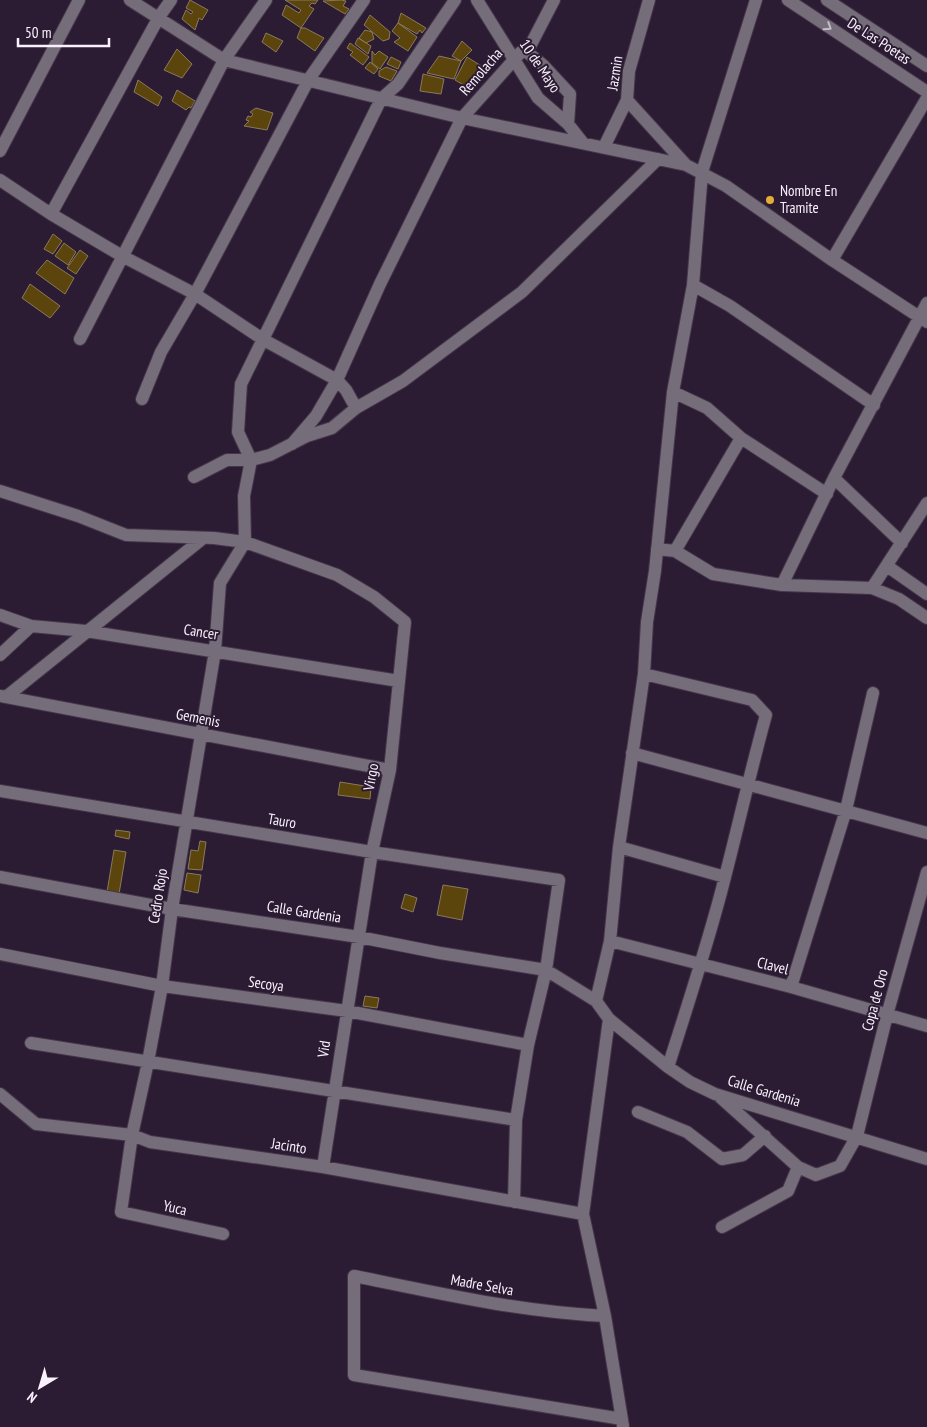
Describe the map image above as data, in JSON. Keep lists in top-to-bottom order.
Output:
{
  "streets": {
    "street": [
      "De Las Poetas",
      "10 de Mayo",
      "Remolacha",
      "Jazmin",
      "Cancer",
      "Gemenis",
      "Virgo",
      "Tauro",
      "Cedro Rojo",
      "Calle Gardenia",
      "Clavel",
      "Secoya",
      "Copa de Oro",
      "Vid",
      "Jacinto",
      "Yuca",
      "Madre Selva"
    ]
  },
  "crossings": [
    ["10 de Mayo", "Remolacha"],
    ["Cancer", "Virgo"],
    ["Cancer", "Cedro Rojo"],
    ["Gemenis", "Virgo"],
    ["Gemenis", "Cedro Rojo"],
    ["Virgo", "Tauro"],
    ["Virgo", "Cedro Rojo"],
    ["Virgo", "Calle Gardenia"],
    ["Virgo", "Vid"],
    ["Tauro", "Cedro Rojo"],
    ["Tauro", "Calle Gardenia"],
    ["Cedro Rojo", "Calle Gardenia"],
    ["Cedro Rojo", "Secoya"],
    ["Cedro Rojo", "Jacinto"],
    ["Cedro Rojo", "Yuca"],
    ["Calle Gardenia", "Copa de Oro"],
    ["Calle Gardenia", "Vid"],
    ["Clavel", "Copa de Oro"],
    ["Secoya", "Vid"],
    ["Vid", "Jacinto"]
  ],
  "places": ["Nombre En Tramite"],
  "scale_bar": "50 m",
  "north": "bottom left"
}
